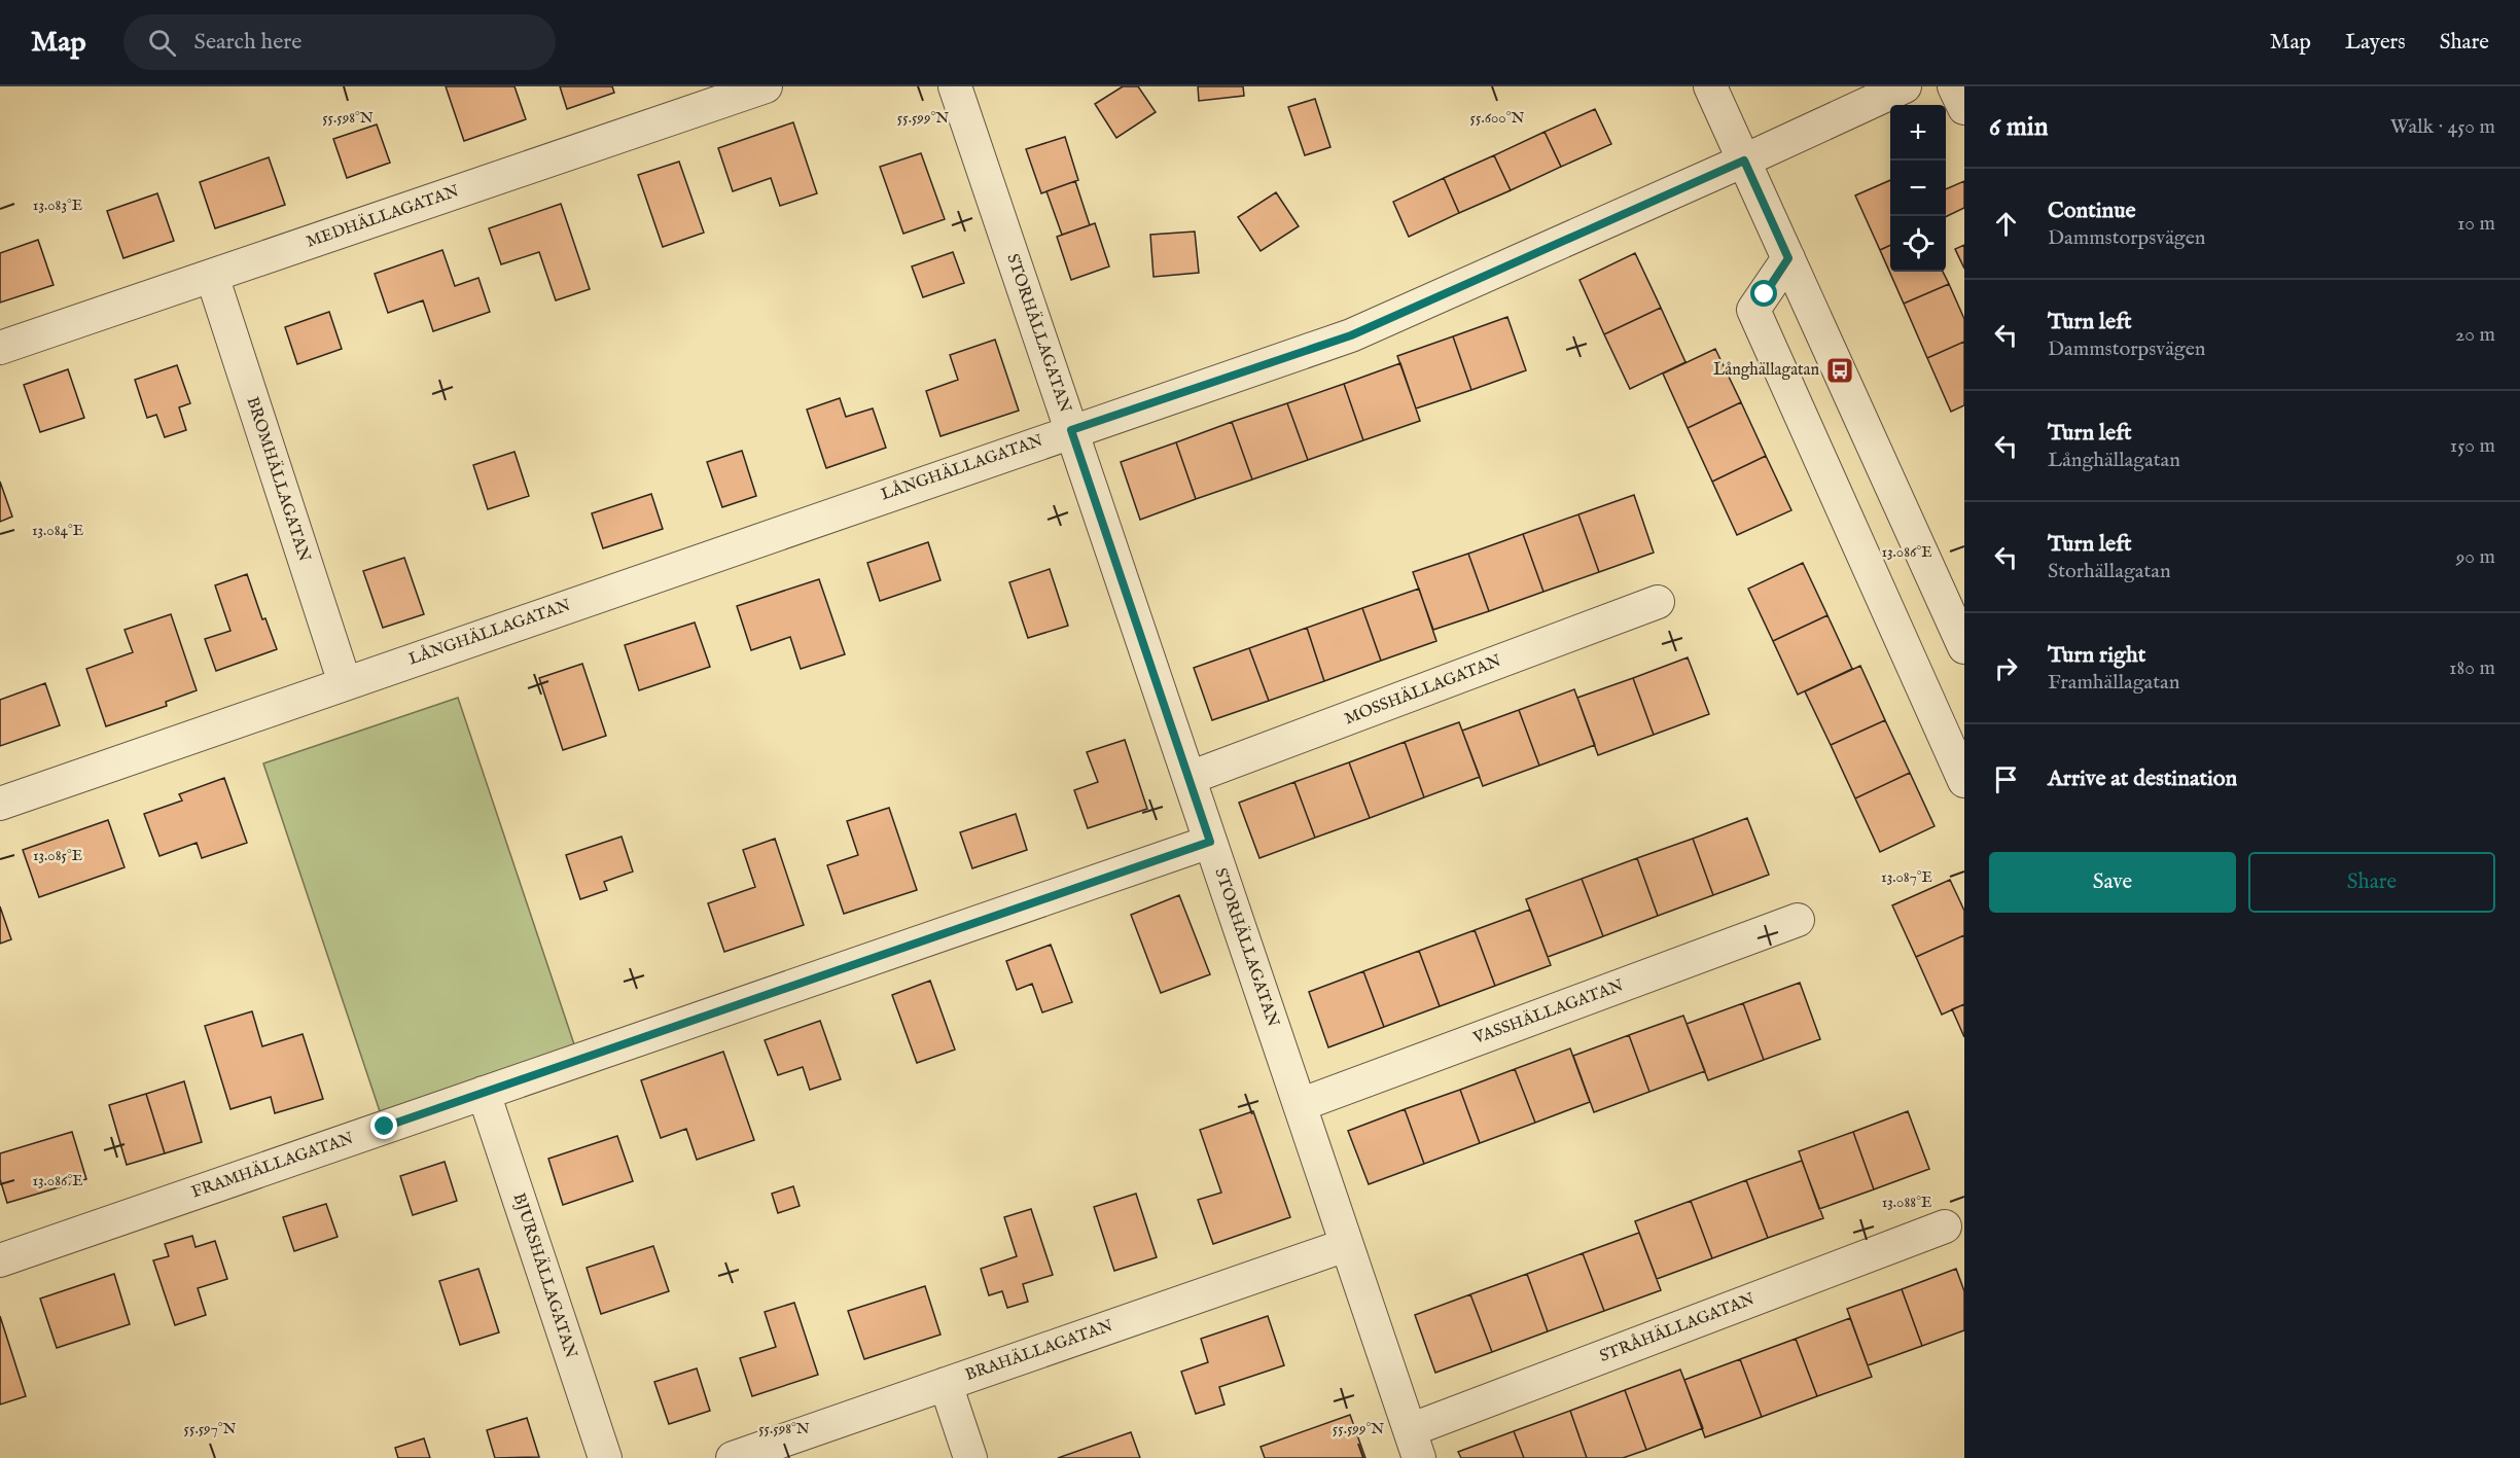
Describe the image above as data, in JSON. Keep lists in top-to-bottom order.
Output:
{
  "streets": {
    "street": [
      "MEDHÄLLAGATAN",
      "STORHÄLLAGATAN",
      "LÅNGHÄLLAGATAN",
      "BROMHÄLLAGATAN",
      "MOSSHÄLLAGATAN",
      "VASSHÄLLAGATAN",
      "FRAMHÄLLAGATAN",
      "BJURSHÄLLAGATAN",
      "STRÅHÄLLAGATAN",
      "BRAHÄLLAGATAN"
    ]
  },
  "crossings": [
    ["MEDHÄLLAGATAN", "BROMHÄLLAGATAN"],
    ["STORHÄLLAGATAN", "LÅNGHÄLLAGATAN"],
    ["STORHÄLLAGATAN", "MOSSHÄLLAGATAN"],
    ["STORHÄLLAGATAN", "VASSHÄLLAGATAN"],
    ["STORHÄLLAGATAN", "FRAMHÄLLAGATAN"],
    ["STORHÄLLAGATAN", "STRÅHÄLLAGATAN"],
    ["STORHÄLLAGATAN", "BRAHÄLLAGATAN"],
    ["LÅNGHÄLLAGATAN", "BROMHÄLLAGATAN"],
    ["FRAMHÄLLAGATAN", "BJURSHÄLLAGATAN"]
  ],
  "places": {
    "bus stop": ["Långhällagatan"]
  },
  "page": {
    "header": "Map",
    "search": "Search here",
    "nav": ["Map", "Layers", "Share"],
    "heading": ["6 min", "Walk · 450 m"],
    "map_buttons": ["+", "−"],
    "list": [
      ["Continue", "Dammstorpsvägen", "10 m"],
      ["Turn left", "Dammstorpsvägen", "20 m"],
      ["Turn left", "Långhällagatan", "150 m"],
      ["Turn left", "Storhällagatan", "90 m"],
      ["Turn right", "Framhällagatan", "180 m"],
      "Arrive at destination"
    ],
    "buttons": ["Save", "Share"]
  },
  "coordinates": [
    "55.598°N",
    "55.599°N",
    "55.600°N",
    "13.083°E",
    "13.084°E",
    "13.086°E",
    "13.085°E",
    "13.087°E",
    "13.088°E",
    "55.597°N"
  ]
}
